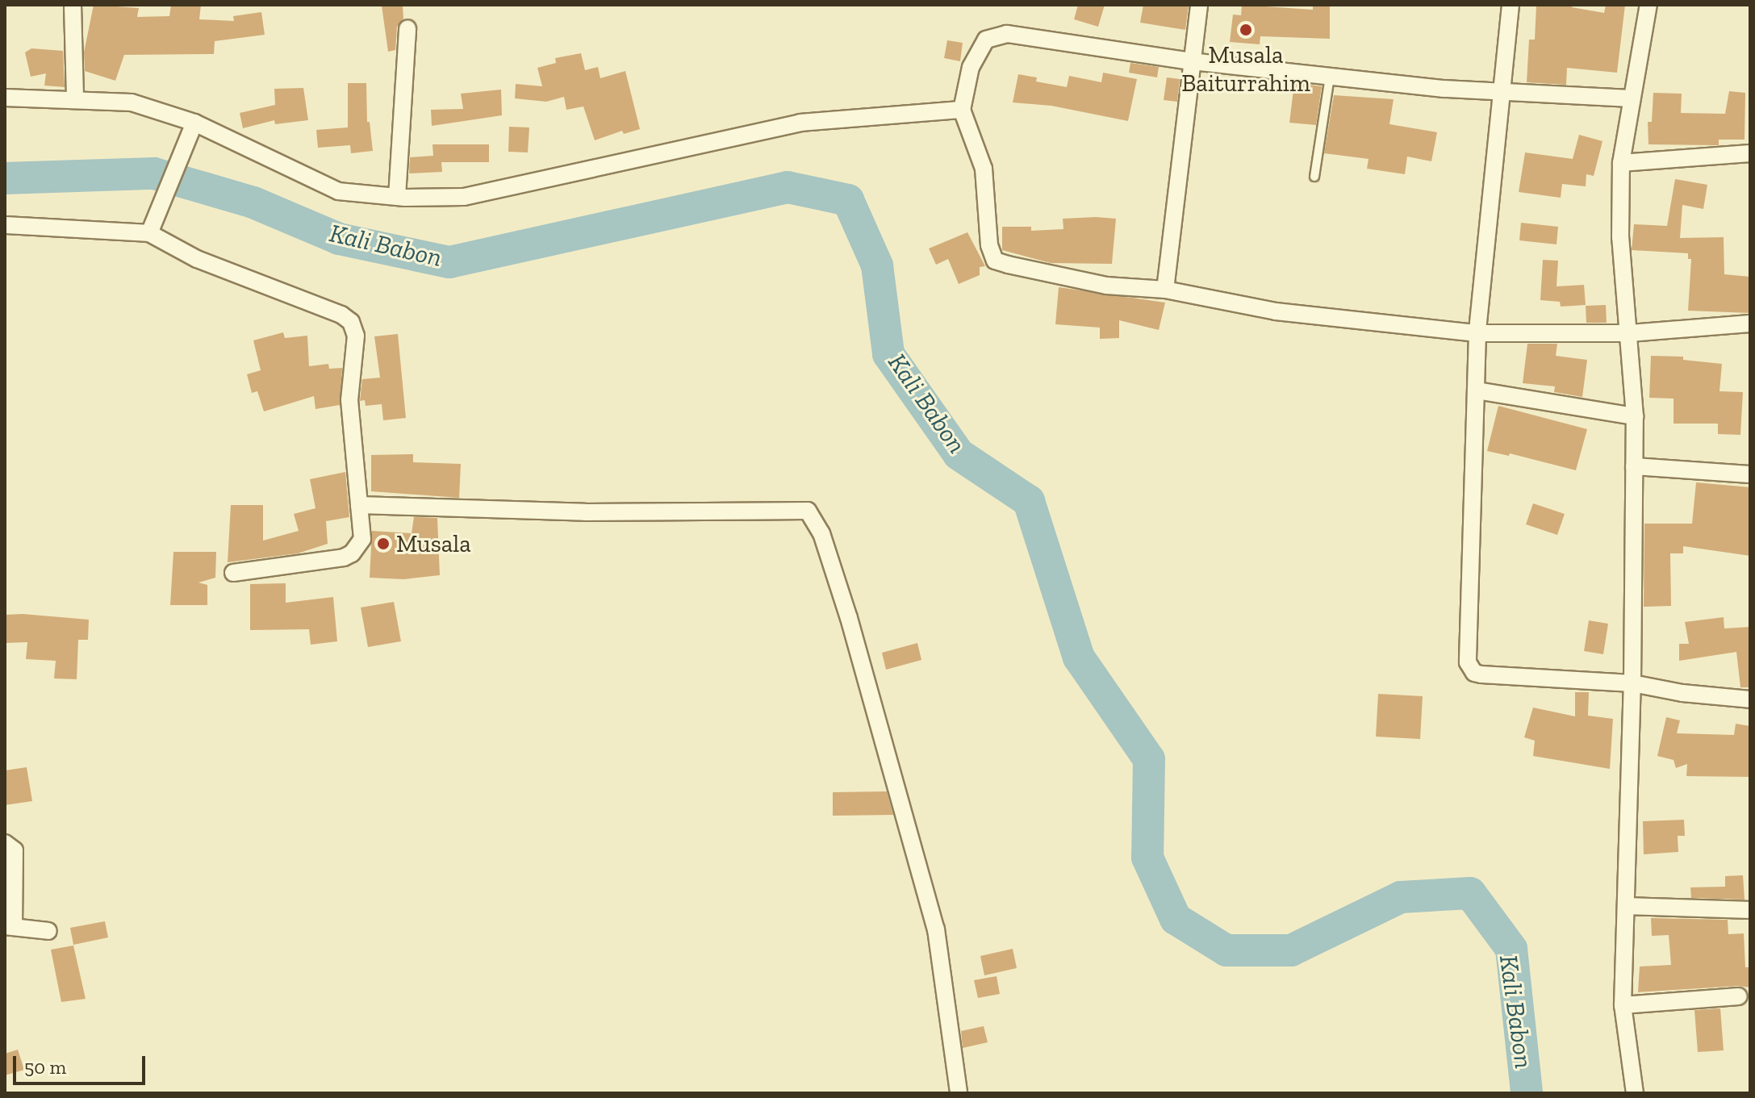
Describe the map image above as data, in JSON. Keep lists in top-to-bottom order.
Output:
{
  "water": ["Kali Babon"],
  "places": ["Musala Baiturrahim", "Musala"],
  "scale_bar": "50 m"
}
